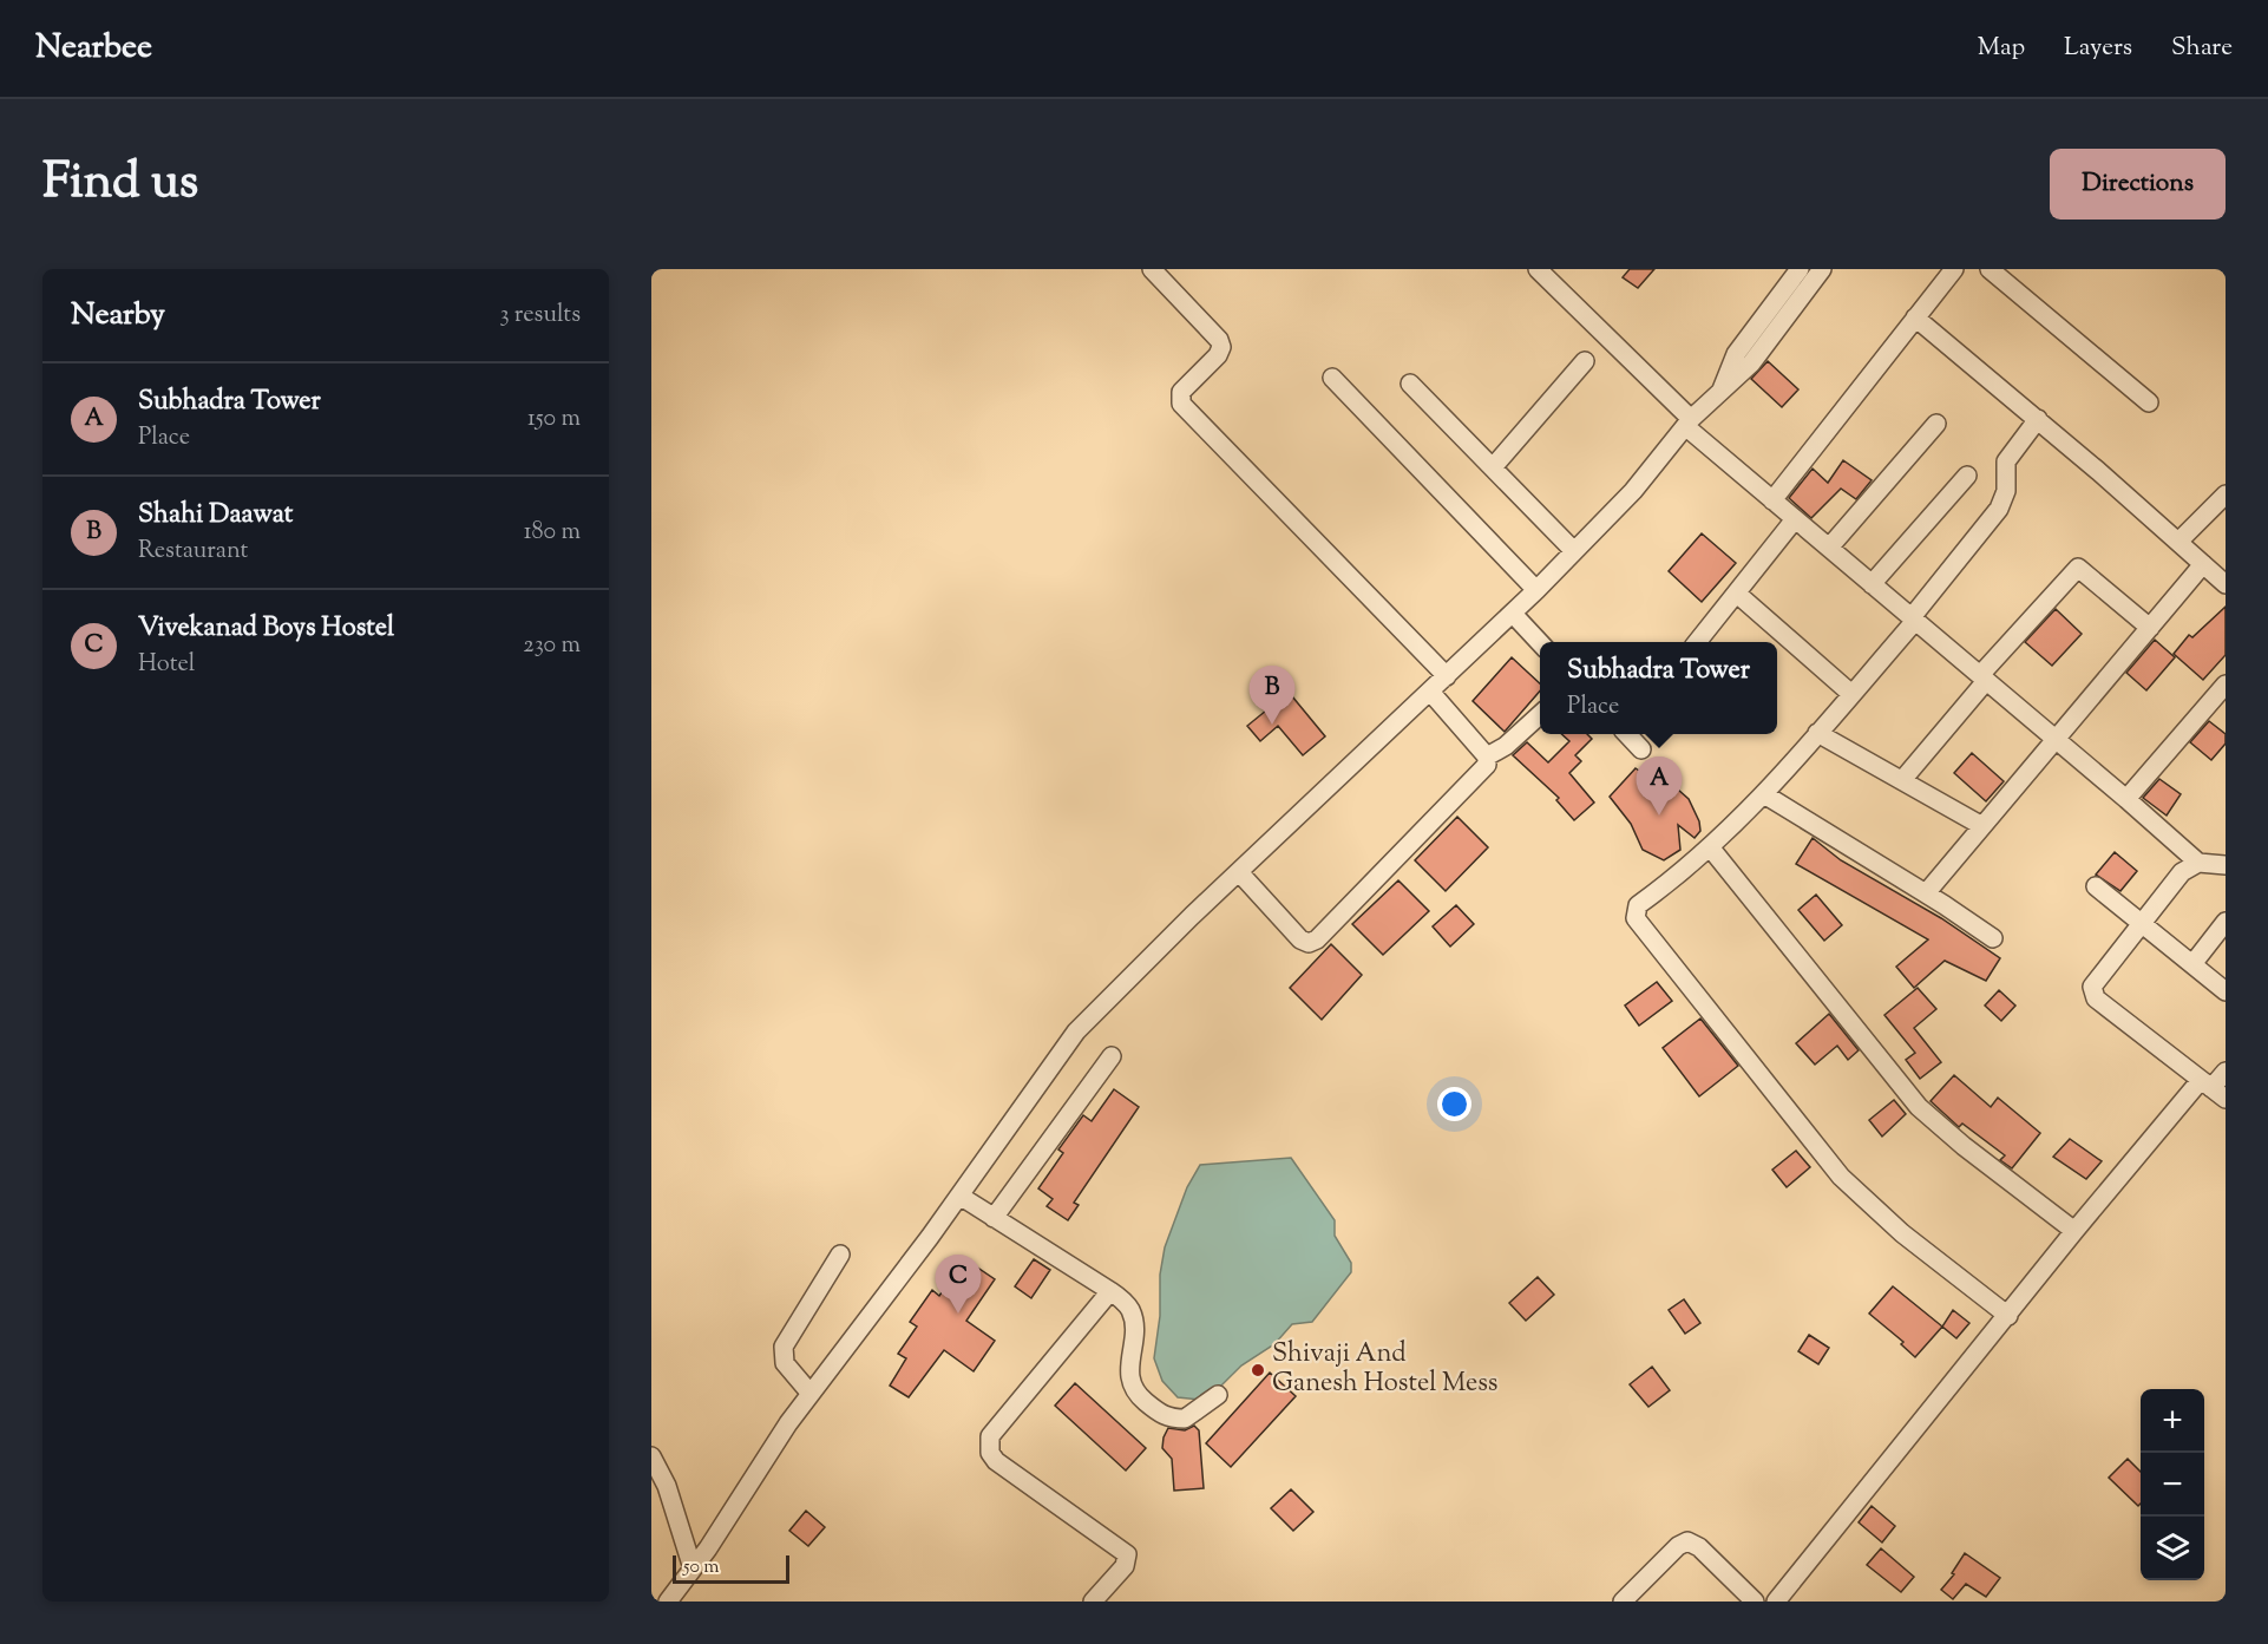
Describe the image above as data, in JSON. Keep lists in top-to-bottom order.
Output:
{
  "places": ["Shivaji And Ganesh Hostel Mess"],
  "scale_bar": "50 m",
  "page": {
    "header": "Nearbee",
    "nav": ["Map", "Layers", "Share"],
    "title": "Find us",
    "buttons": "Directions",
    "heading": ["Nearby", "3 results"],
    "list": [
      {
        "mark": "A",
        "name": "Subhadra Tower",
        "note": "Place",
        "value": "150 m"
      },
      {
        "mark": "B",
        "name": "Shahi Daawat",
        "note": "Restaurant",
        "value": "180 m"
      },
      {
        "mark": "C",
        "name": "Vivekanad Boys Hostel",
        "note": "Hotel",
        "value": "230 m"
      }
    ],
    "popup": ["Subhadra Tower", "Place"],
    "pins": ["B", "A", "C"],
    "map_buttons": ["+", "−"],
    "scale": "50 m"
  }
}
